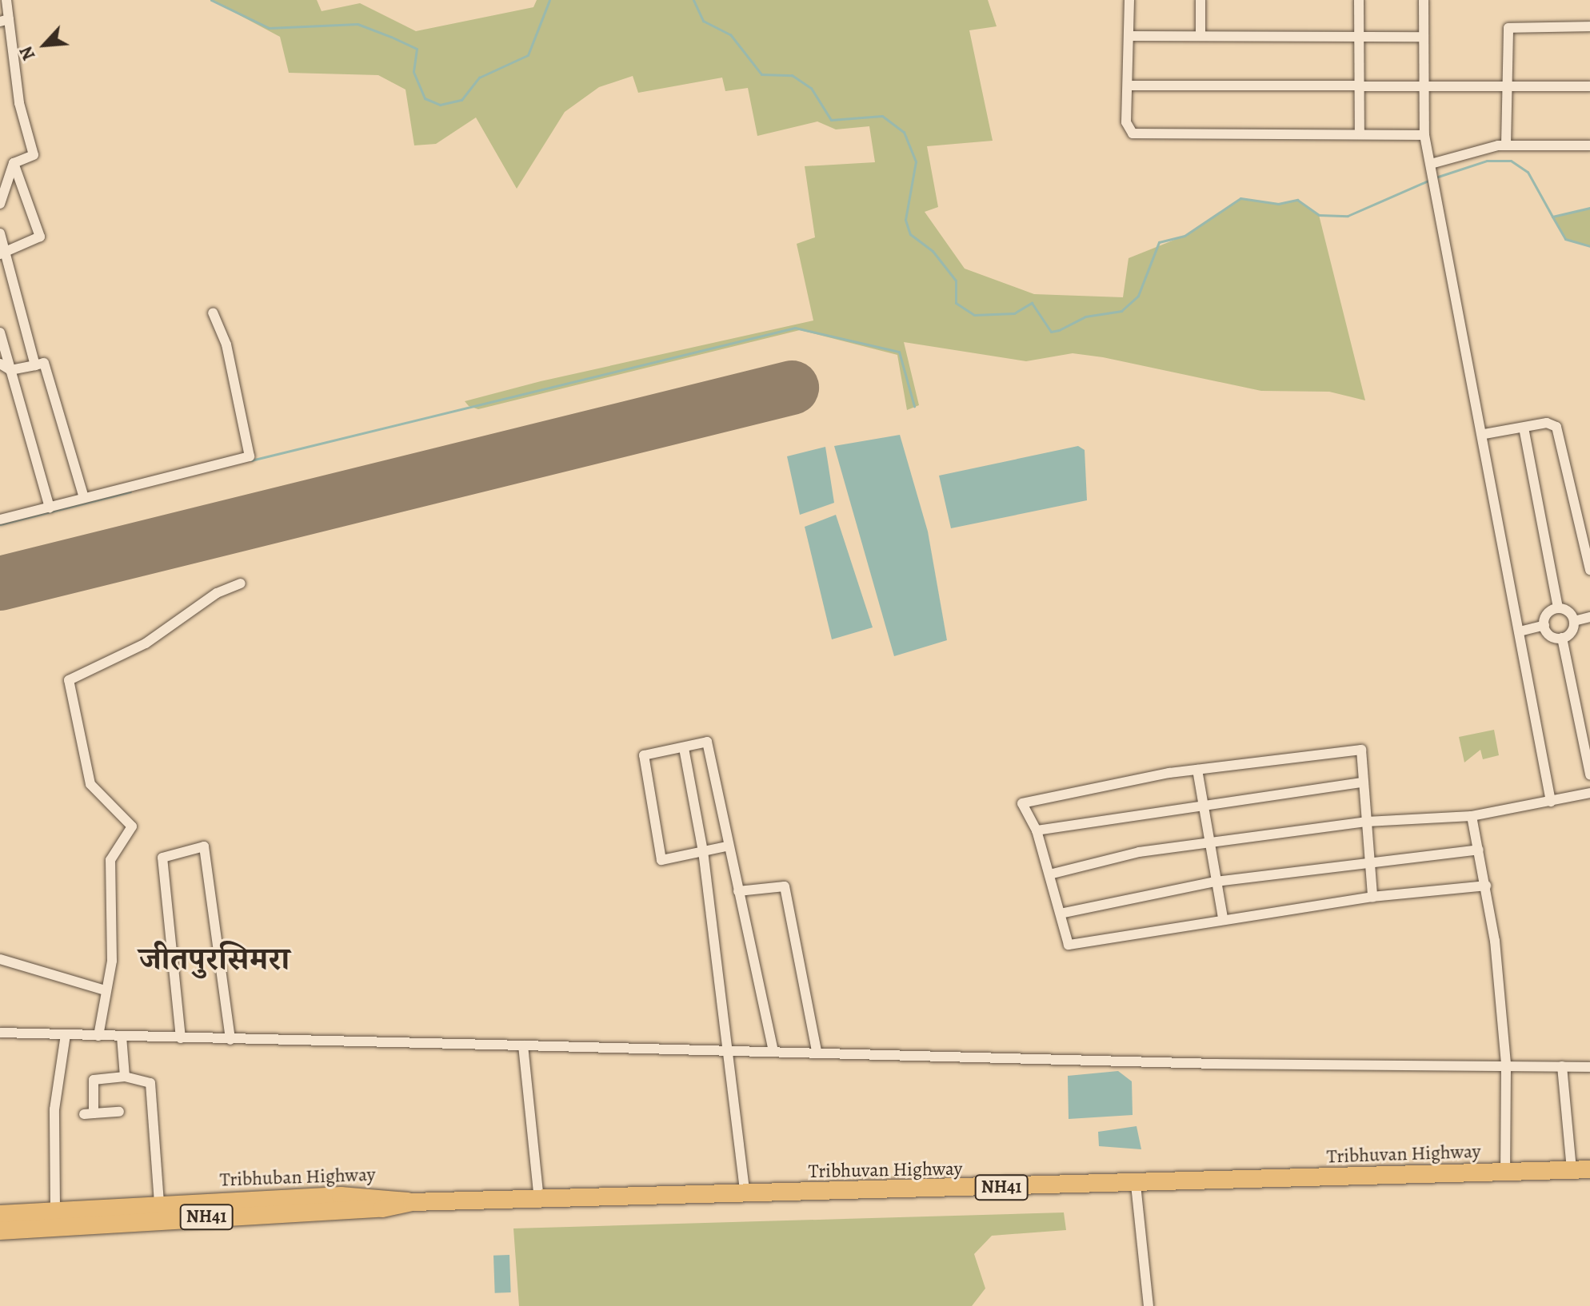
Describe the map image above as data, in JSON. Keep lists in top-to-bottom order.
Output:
{
  "streets": {
    "highway": ["Tribhuvan Highway", "Tribhuban Highway", "NH41"]
  },
  "crossings": [
    ["Tribhuvan Highway", "Tribhuban Highway"]
  ],
  "districts": ["जीतपुरसिमरा"],
  "north": "bottom left"
}
